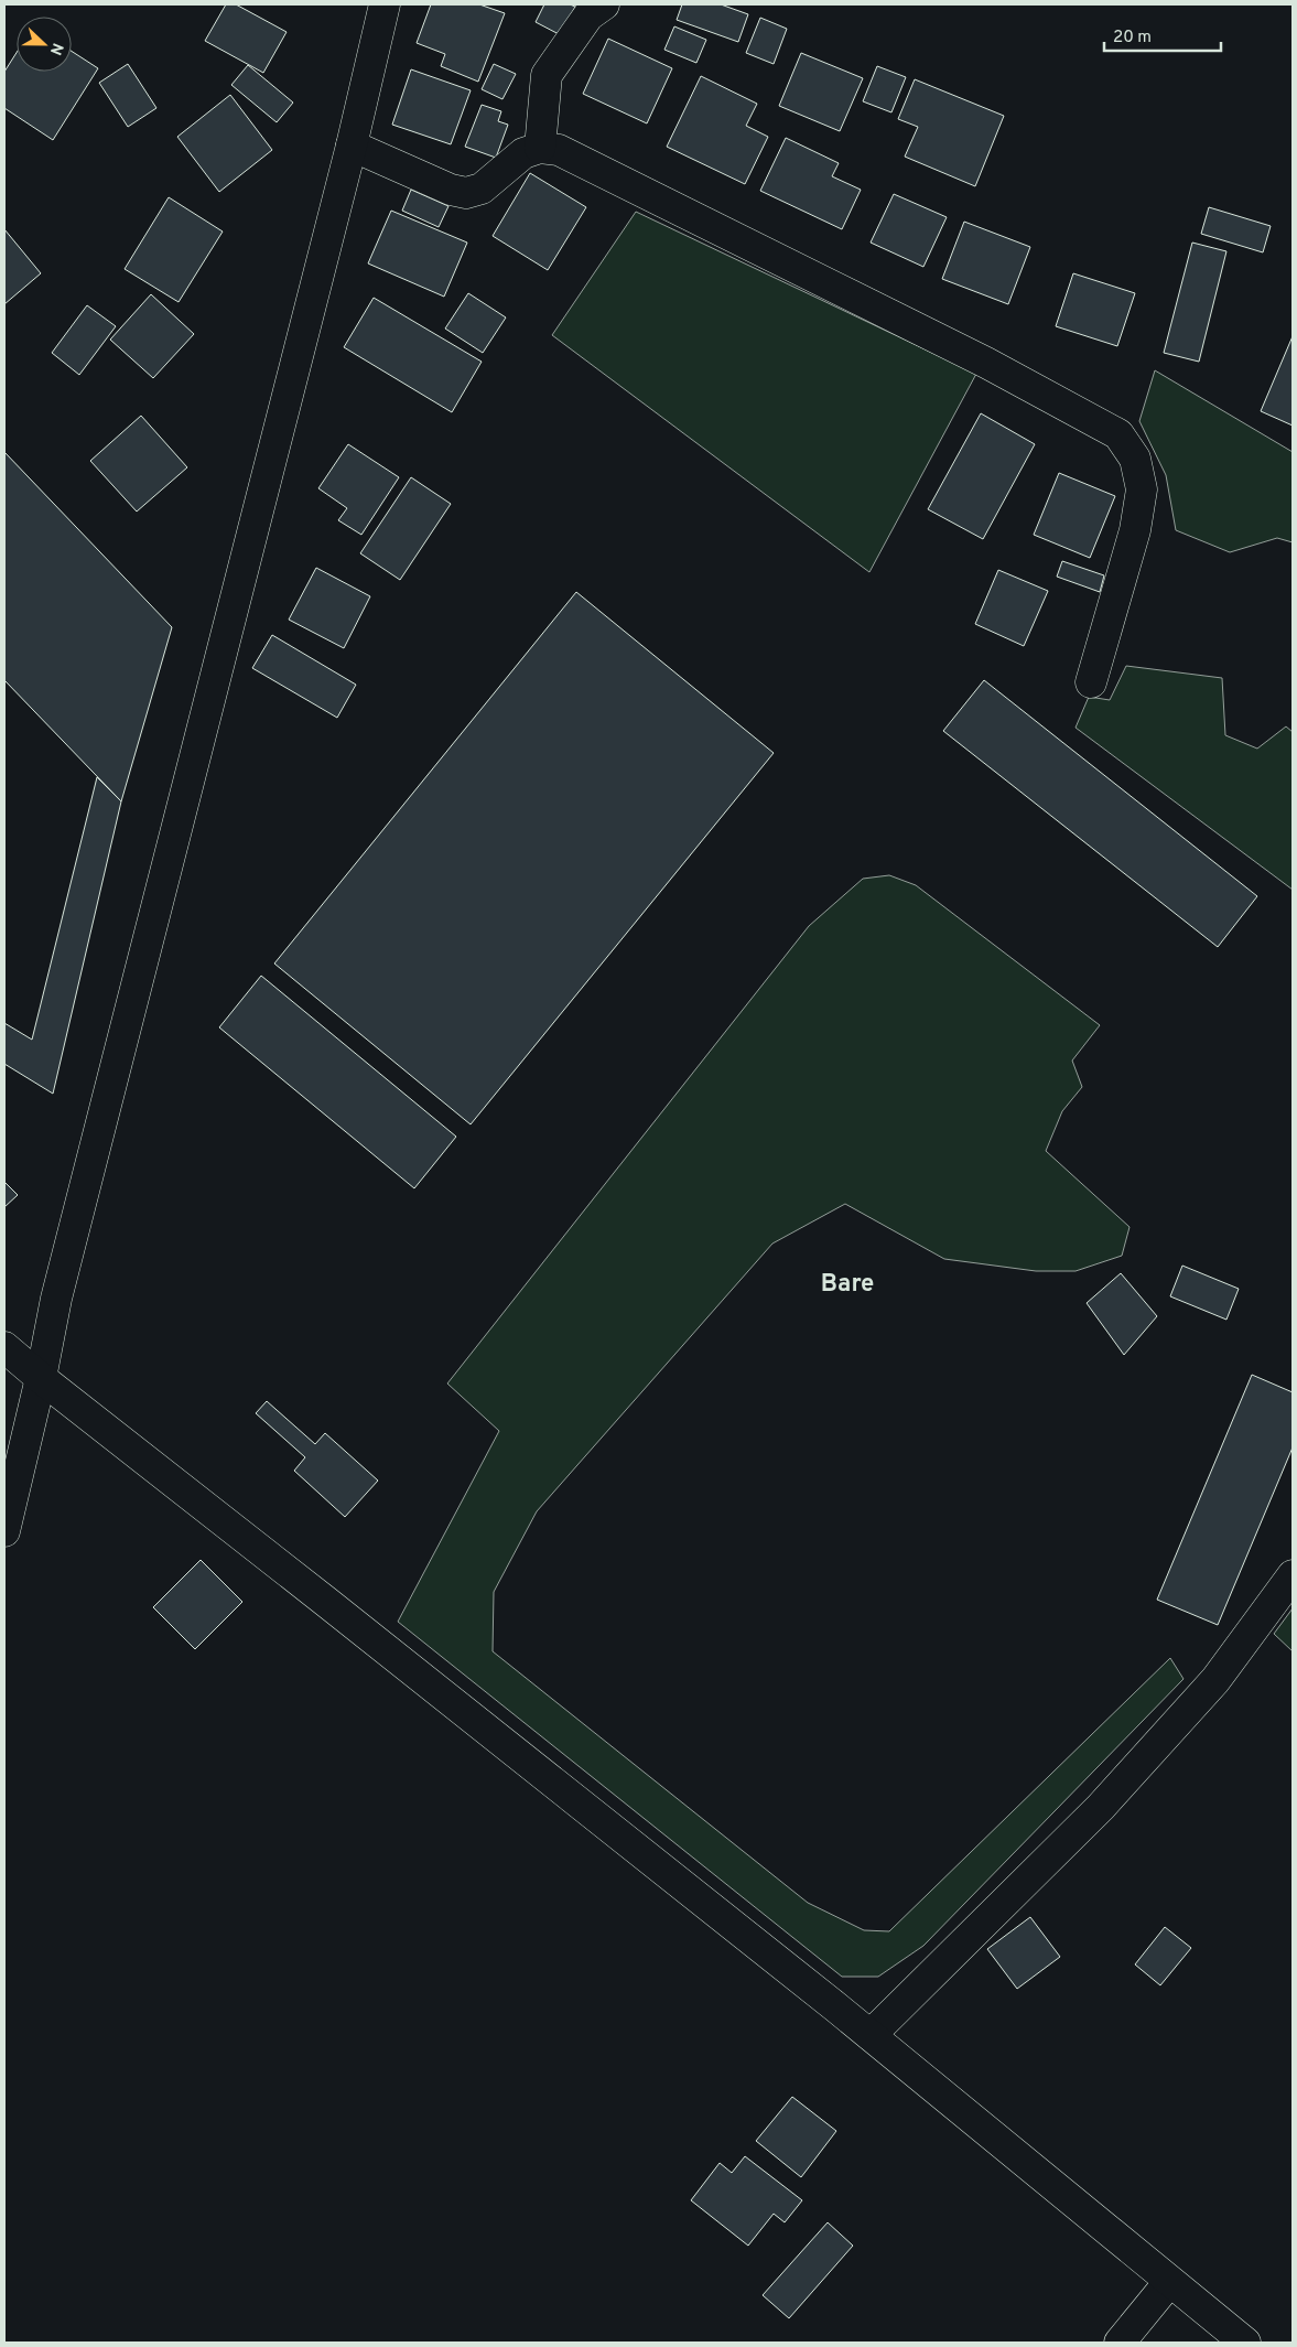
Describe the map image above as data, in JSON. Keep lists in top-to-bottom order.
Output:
{
  "districts": ["Bare"],
  "scale_bar": "20 m",
  "north": "right"
}
